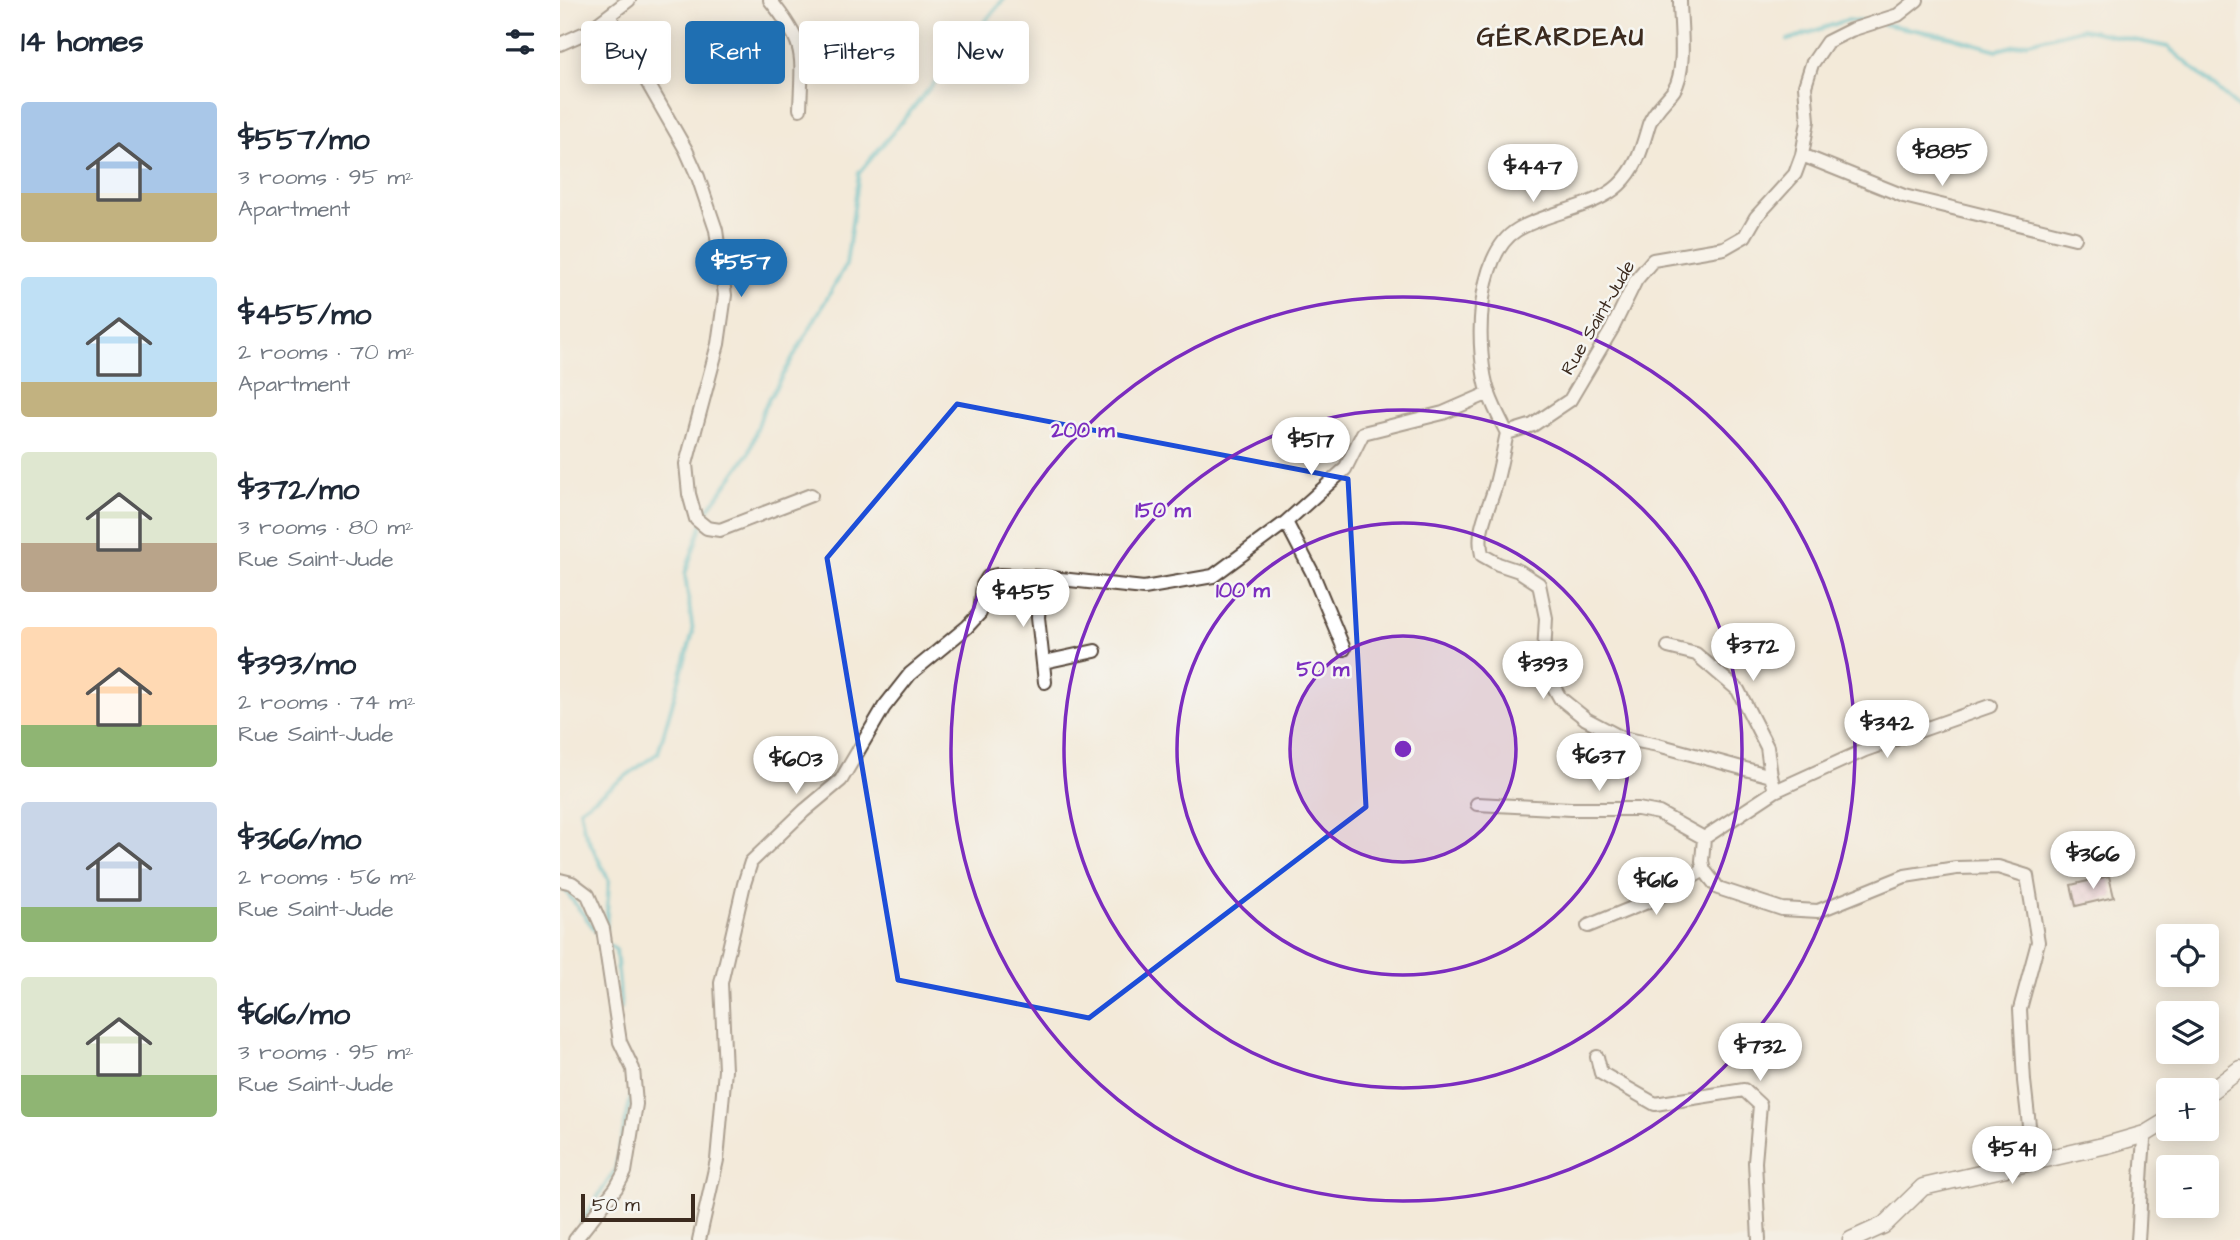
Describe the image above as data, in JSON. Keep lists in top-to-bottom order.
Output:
{
  "streets": {
    "street": ["Rue Saint-Jude"]
  },
  "districts": ["GÉRARDEAU"],
  "scale_bar": "50 m",
  "page": {
    "heading": "14 homes",
    "chip": [
      "Buy",
      "Rent",
      "Filters",
      "New"
    ],
    "list": [
      {
        "name": "$557/mo",
        "note": "3 rooms · 95 m² · Apartment"
      },
      {
        "name": "$455/mo",
        "note": "2 rooms · 70 m² · Apartment"
      },
      {
        "name": "$372/mo",
        "note": "3 rooms · 80 m² · Rue Saint-Jude"
      },
      {
        "name": "$393/mo",
        "note": "2 rooms · 74 m² · Rue Saint-Jude"
      },
      {
        "name": "$366/mo",
        "note": "2 rooms · 56 m² · Rue Saint-Jude"
      },
      {
        "name": "$616/mo",
        "note": "3 rooms · 95 m² · Rue Saint-Jude"
      }
    ],
    "price": [
      "$885",
      "$447",
      "$557",
      "$517",
      "$455",
      "$372",
      "$393",
      "$342",
      "$637",
      "$603",
      "$366",
      "$616",
      "$732",
      "$541"
    ],
    "map_buttons": ["+", "−"],
    "scale": "50 m"
  },
  "rings": [
    "200 m",
    "150 m",
    "100 m",
    "50 m"
  ]
}
